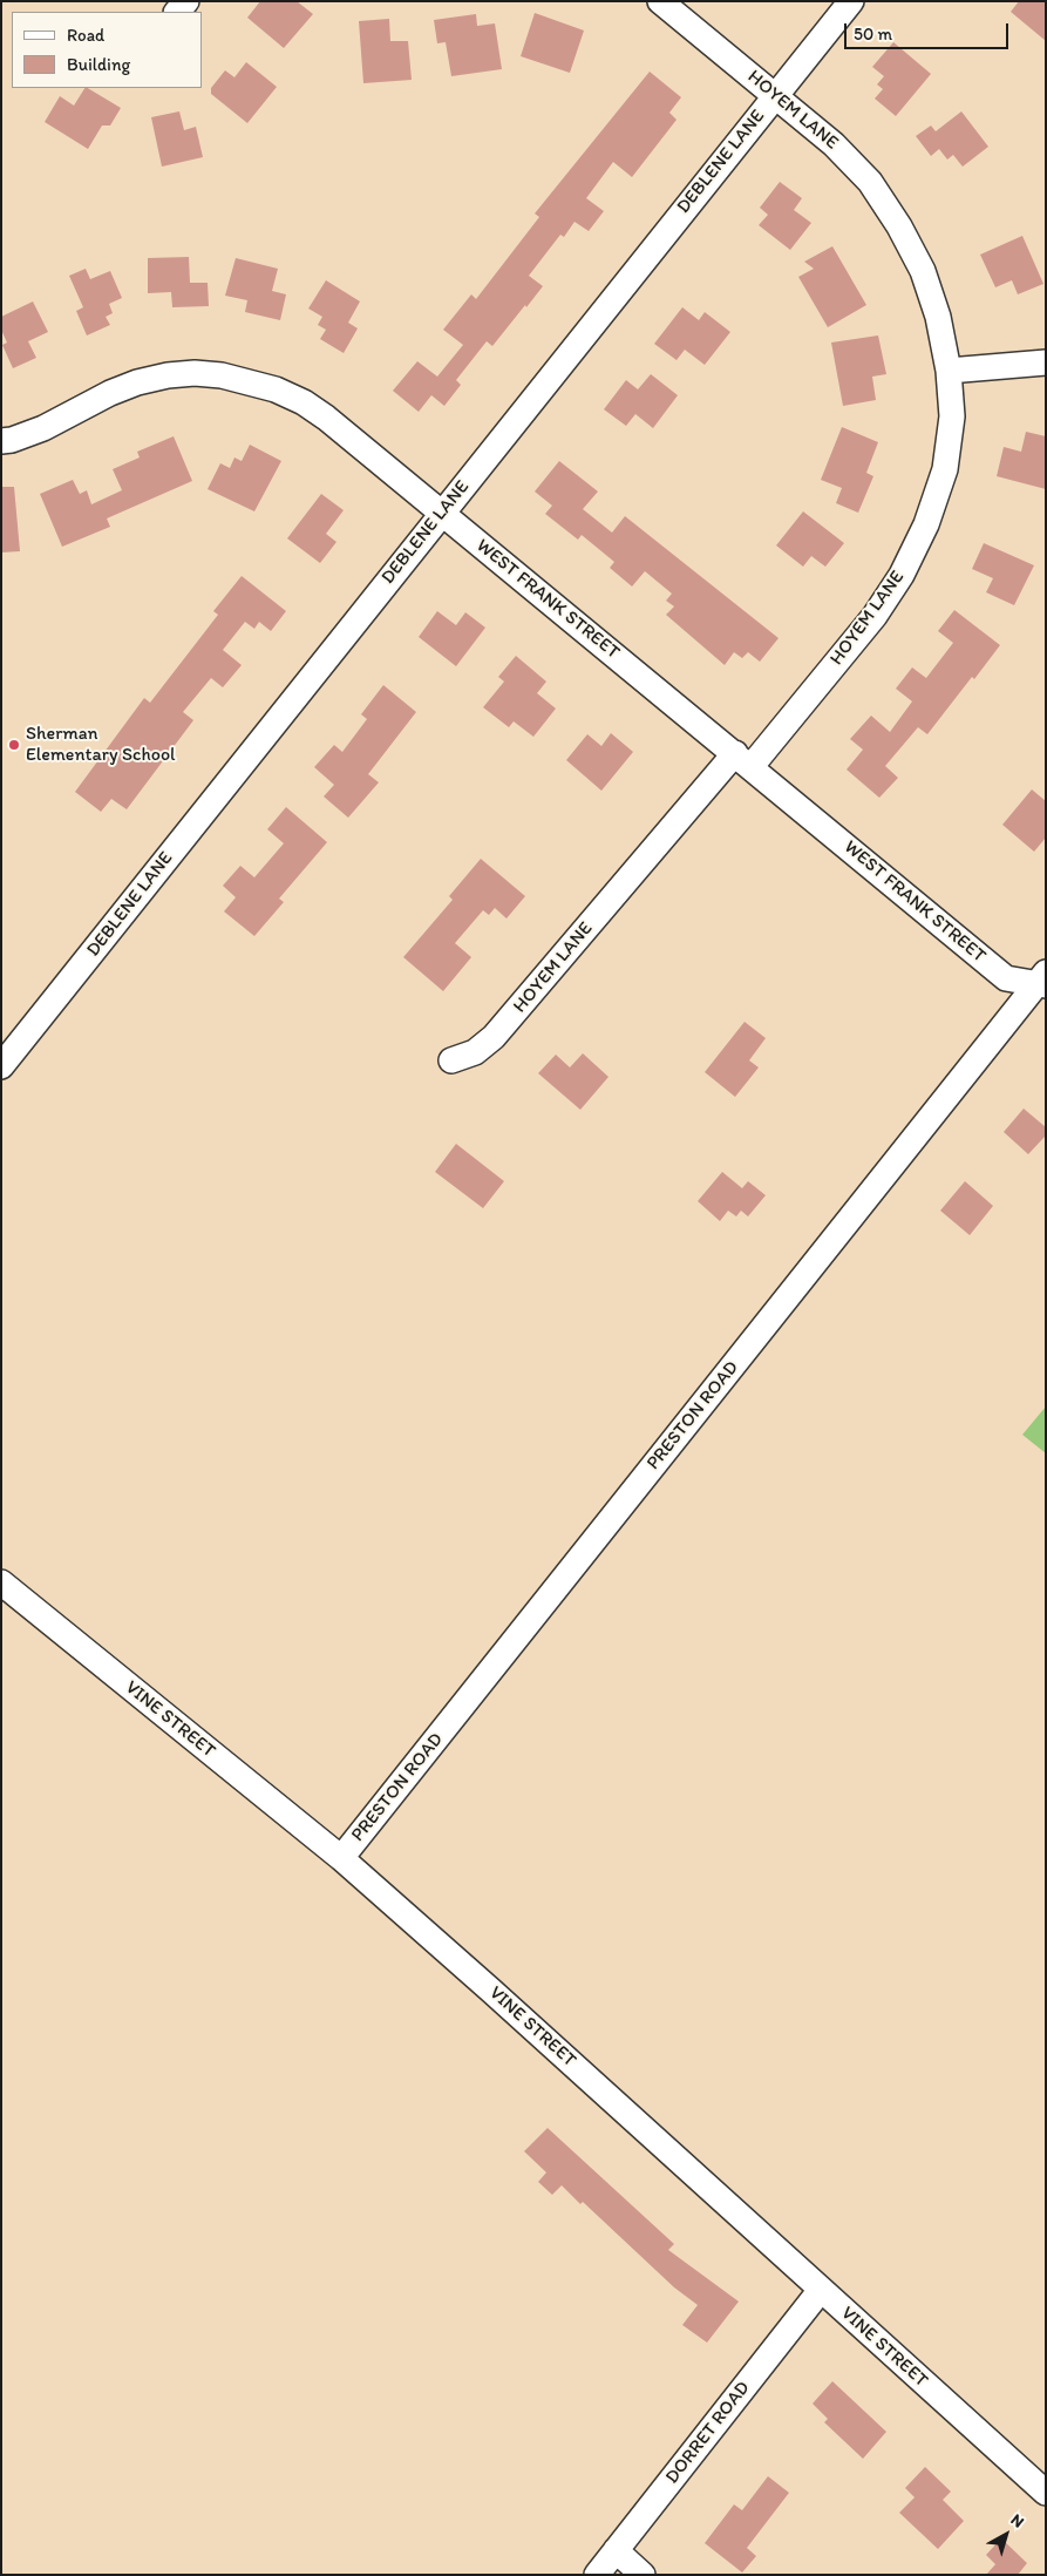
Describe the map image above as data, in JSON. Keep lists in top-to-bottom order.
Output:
{
  "streets": {
    "street": [
      "HOYEM LANE",
      "DEBLENE LANE",
      "WEST FRANK STREET",
      "PRESTON ROAD",
      "VINE STREET",
      "DORRET ROAD"
    ]
  },
  "crossings": [
    ["HOYEM LANE", "DEBLENE LANE"],
    ["HOYEM LANE", "WEST FRANK STREET"],
    ["DEBLENE LANE", "WEST FRANK STREET"],
    ["WEST FRANK STREET", "PRESTON ROAD"],
    ["PRESTON ROAD", "VINE STREET"],
    ["VINE STREET", "DORRET ROAD"]
  ],
  "places": ["Sherman Elementary School"],
  "legend": ["Road", "Building"],
  "scale_bar": "50 m",
  "north": "top right"
}
